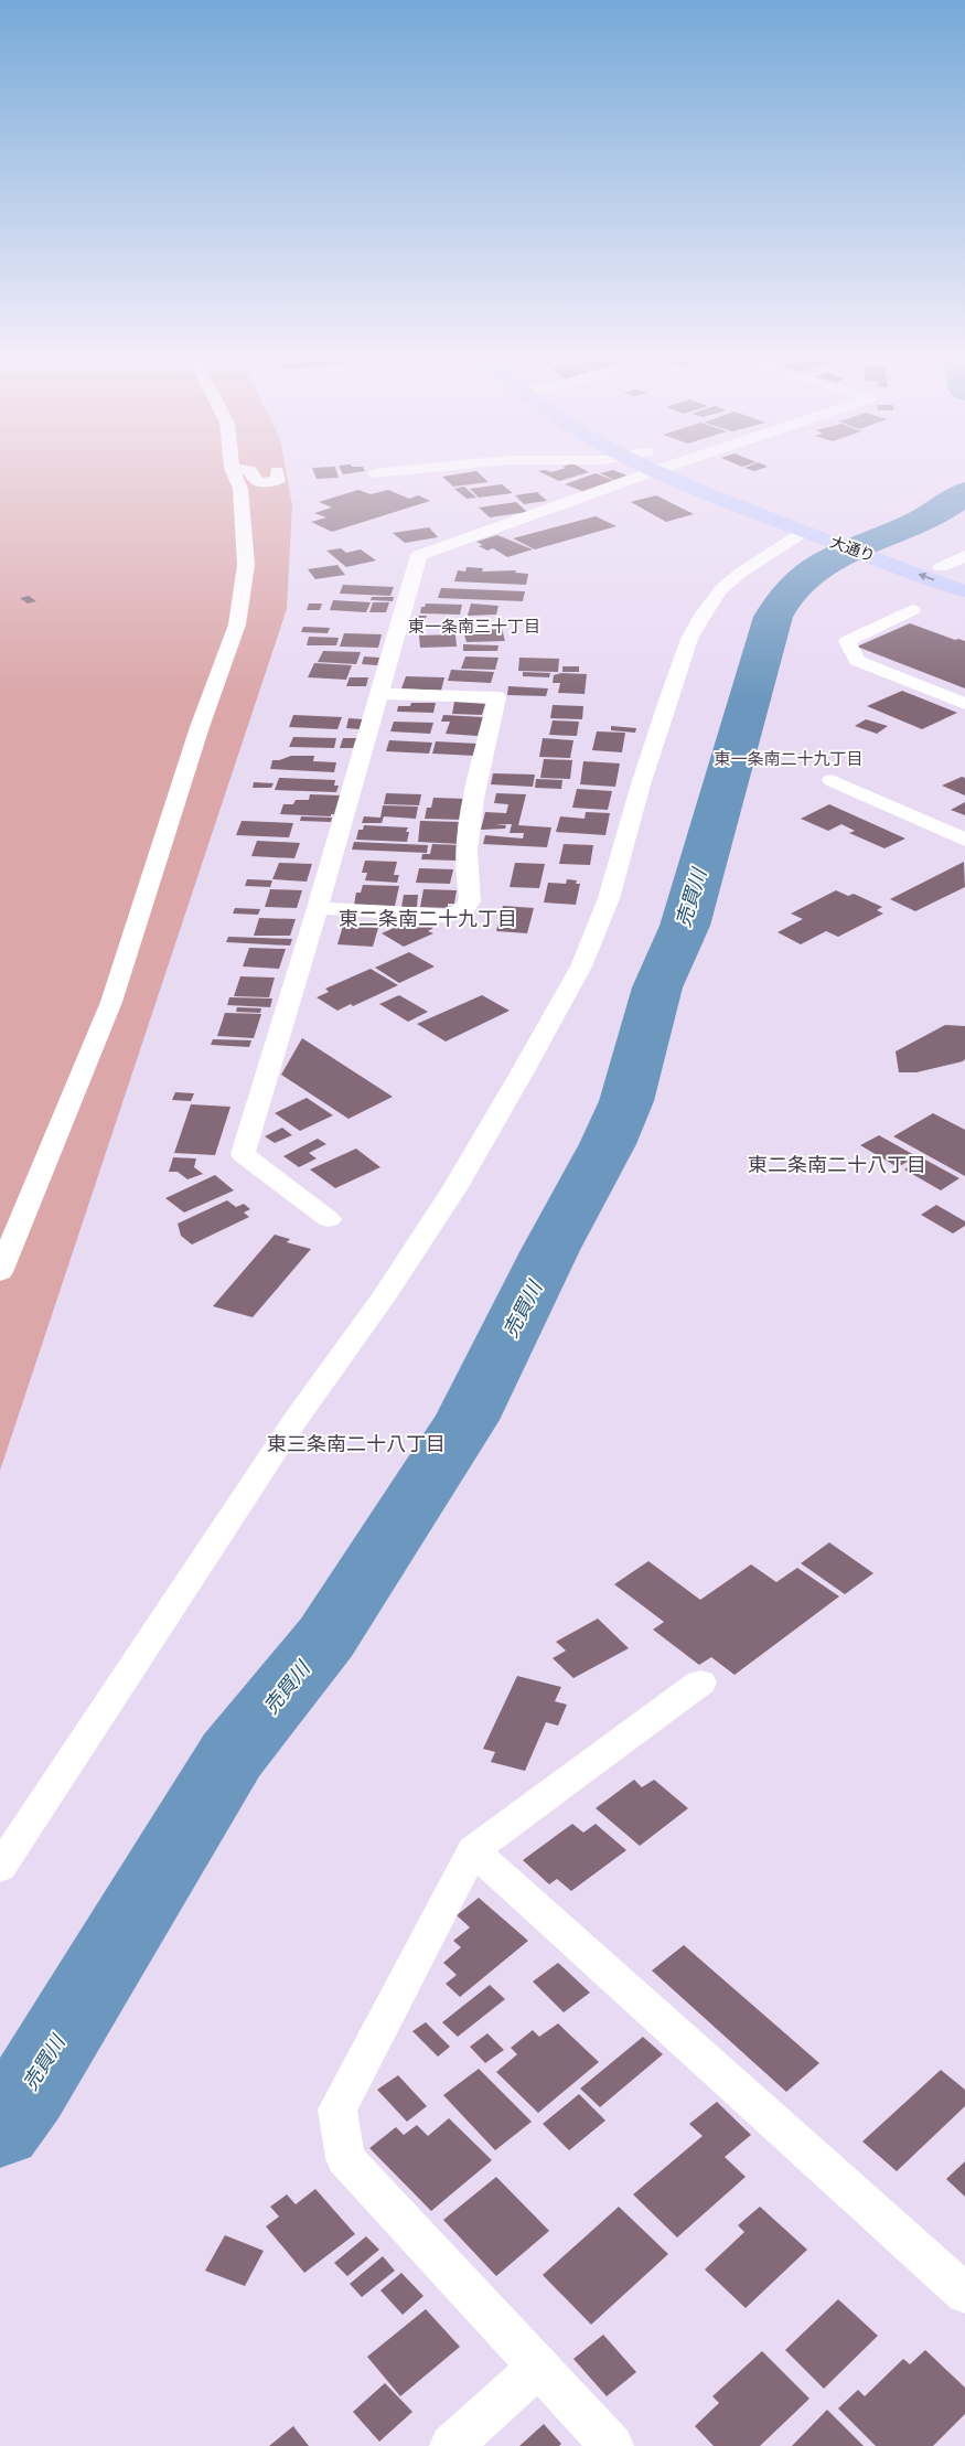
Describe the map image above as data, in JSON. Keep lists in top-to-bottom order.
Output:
{
  "streets": {
    "highway": ["大通り"]
  },
  "districts": [
    "東一条南三十丁目",
    "東一条南二十九丁目",
    "東二条南二十九丁目",
    "東二条南二十八丁目",
    "東三条南二十八丁目"
  ],
  "water": ["売買川"]
}
